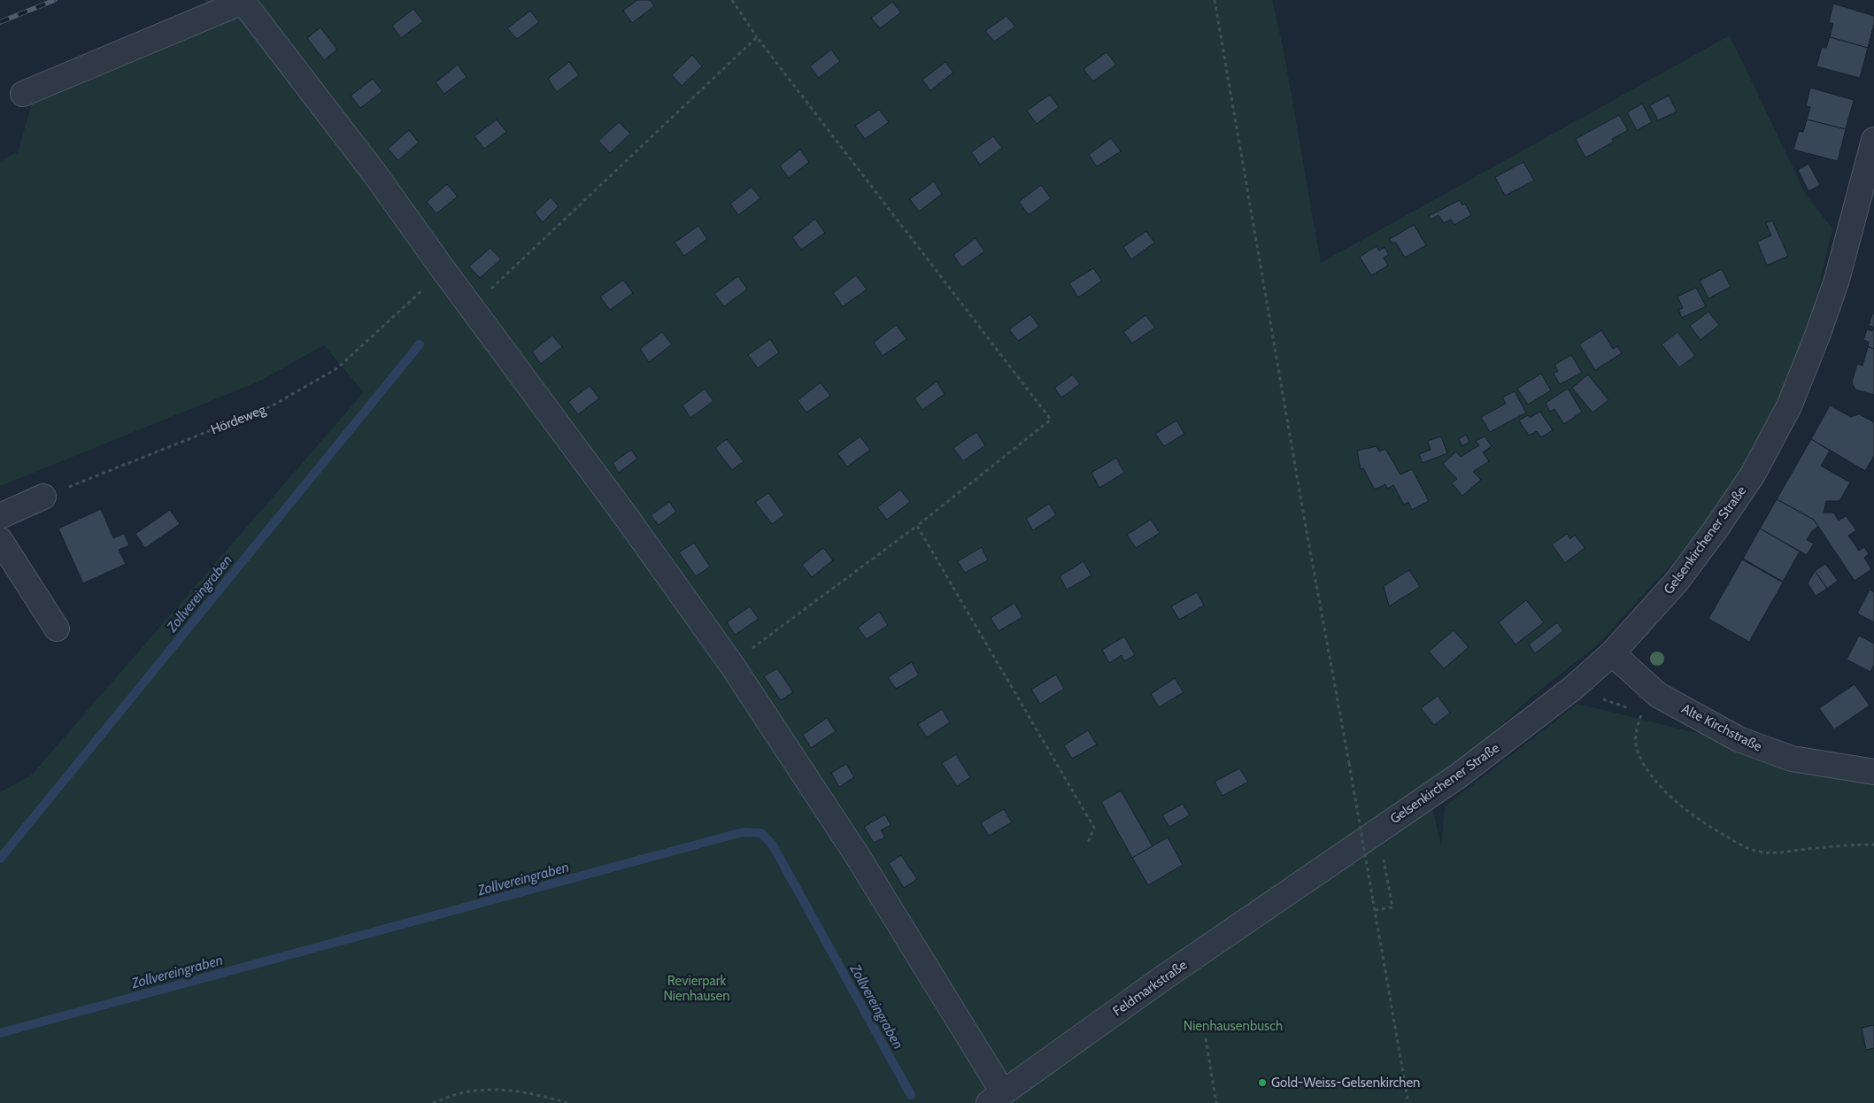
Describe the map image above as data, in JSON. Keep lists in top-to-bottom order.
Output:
{
  "streets": {
    "street": ["Gelsenkirchener Straße", "Alte Kirchstraße", "Feldmarkstraße"],
    "path": ["Hördeweg"]
  },
  "crossings": [
    ["Gelsenkirchener Straße", "Alte Kirchstraße"],
    ["Gelsenkirchener Straße", "Feldmarkstraße"]
  ],
  "water": ["Zollvereingraben"],
  "parks": ["Revierpark Nienhausen", "Nienhausenbusch"],
  "places": ["Gold-Weiss-Gelsenkirchen"]
}
